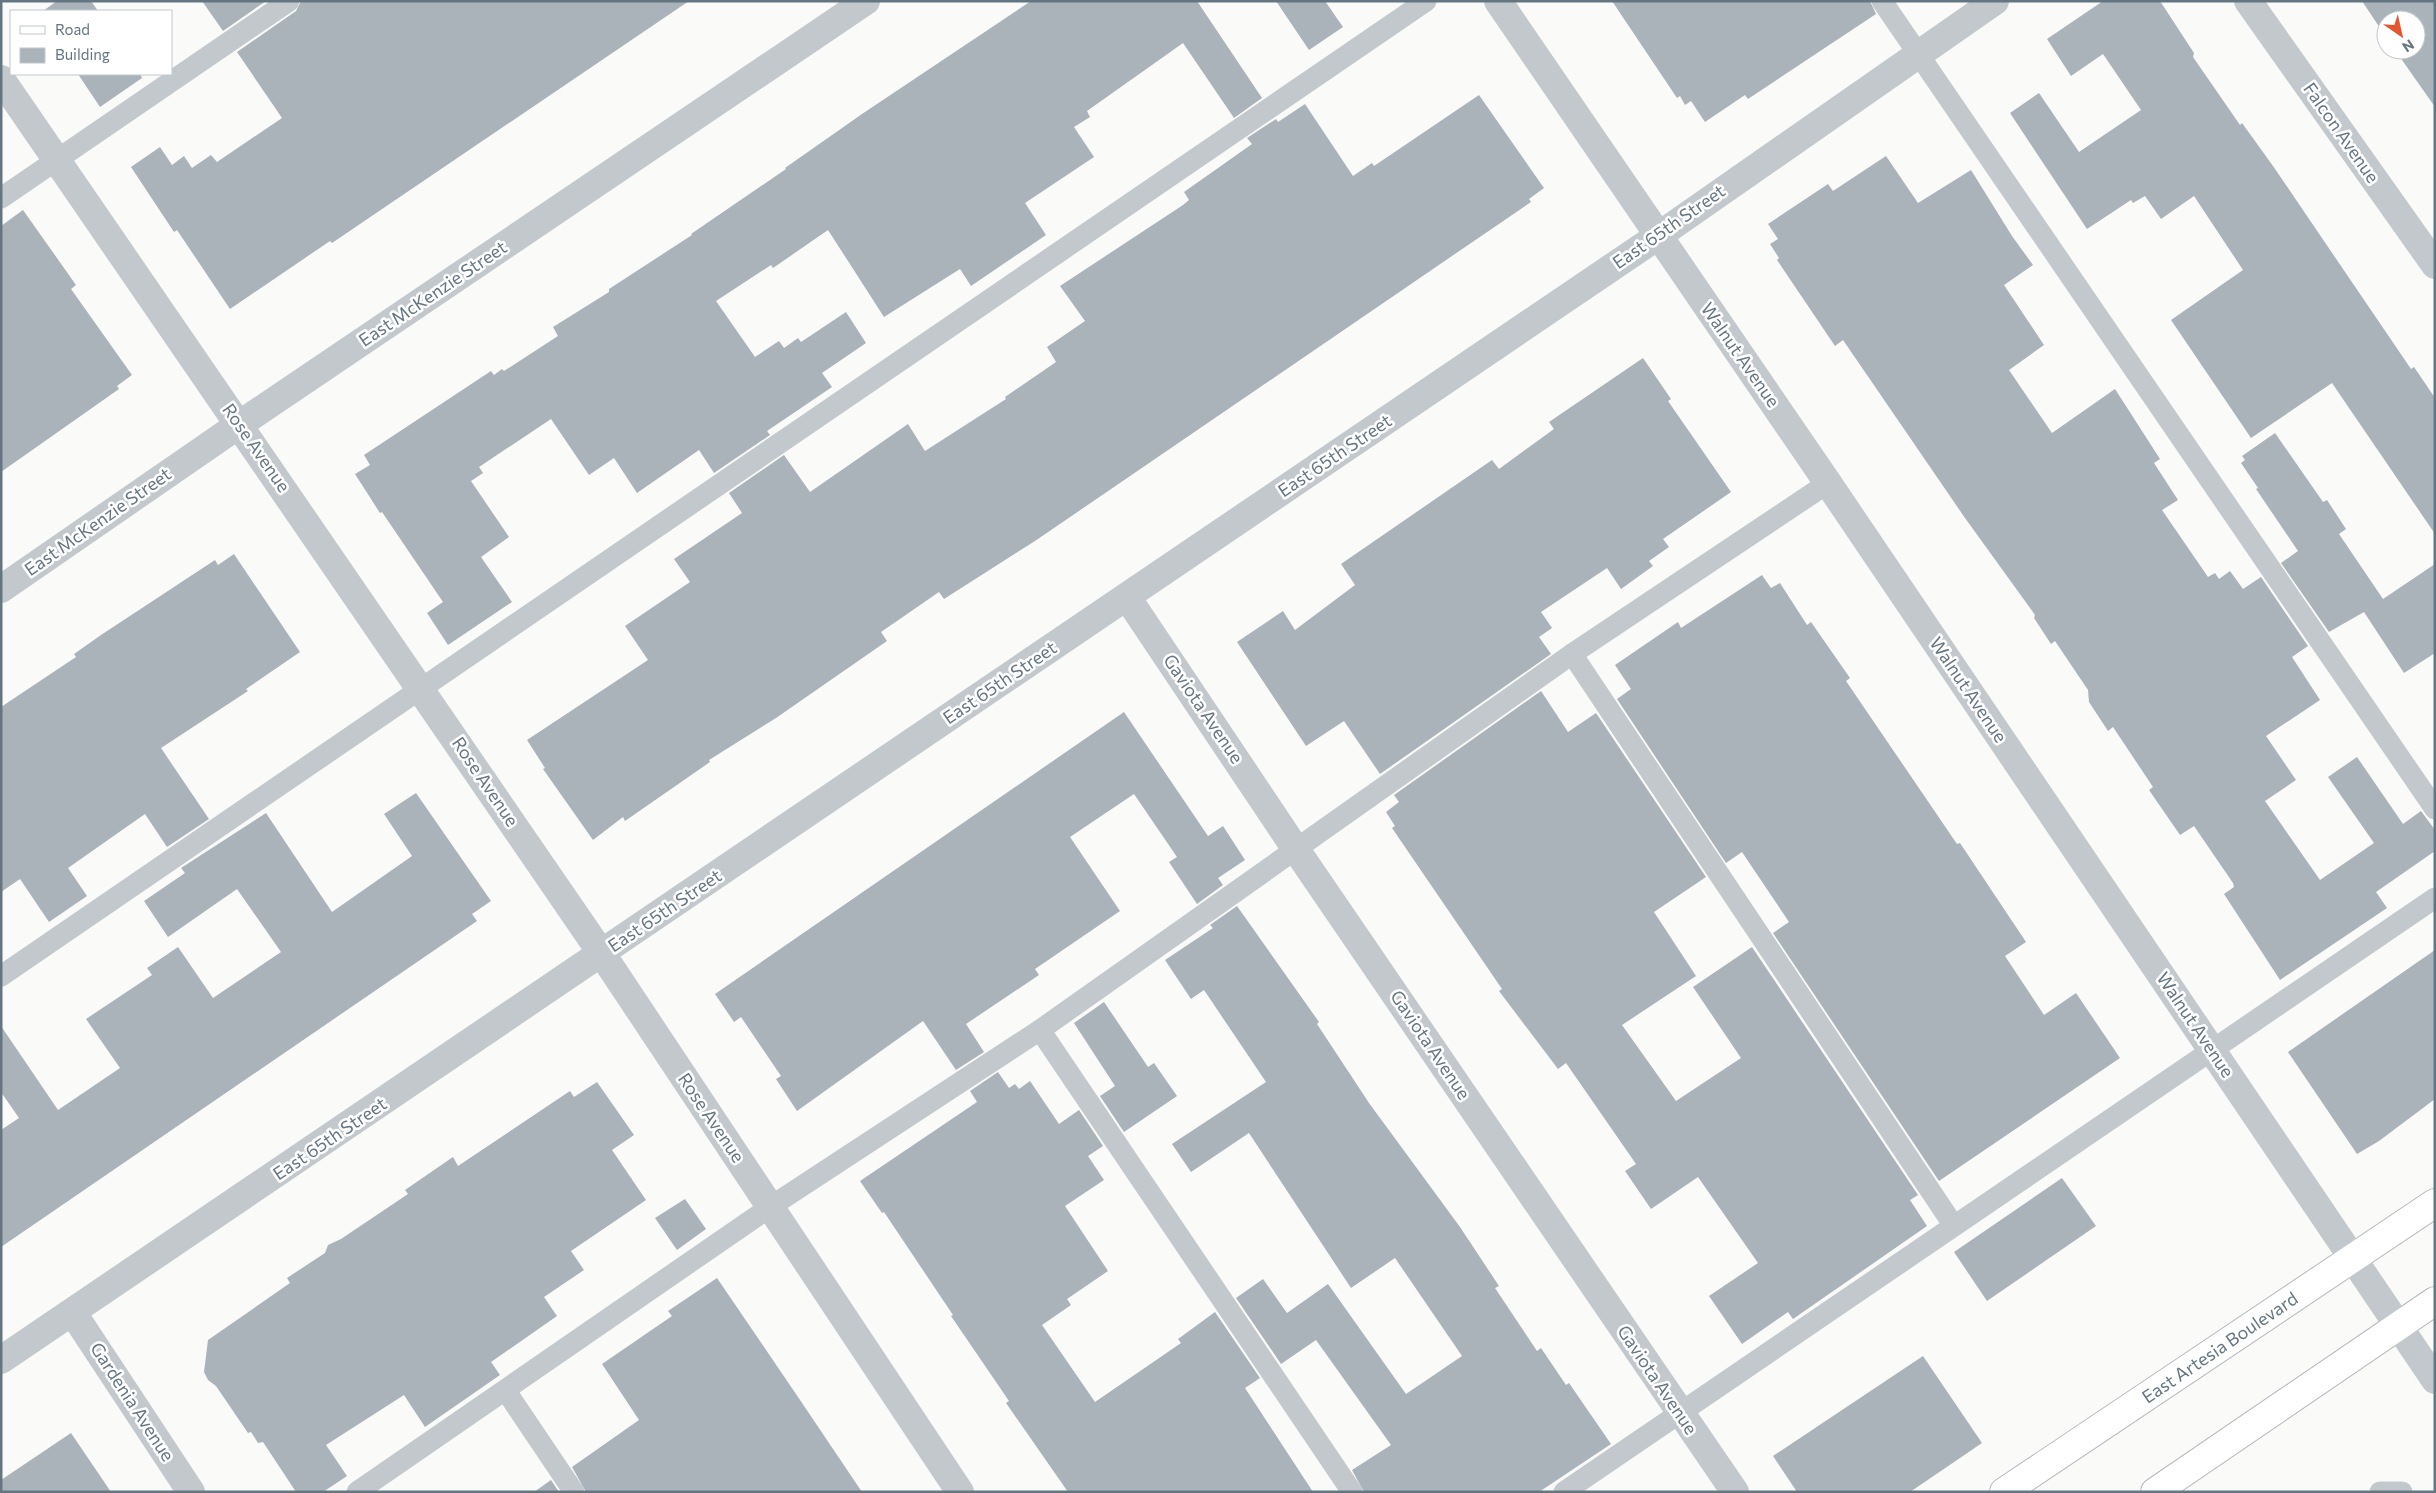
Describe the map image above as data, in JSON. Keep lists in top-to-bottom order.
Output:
{
  "streets": {
    "main road": ["East Artesia Boulevard"],
    "street": [
      "Falcon Avenue",
      "East 65th Street",
      "East McKenzie Street",
      "Walnut Avenue",
      "Rose Avenue",
      "Gaviota Avenue",
      "Gardenia Avenue"
    ]
  },
  "crossings": [
    ["East 65th Street", "Walnut Avenue"],
    ["East 65th Street", "Rose Avenue"],
    ["East 65th Street", "Gaviota Avenue"],
    ["East 65th Street", "Gardenia Avenue"],
    ["East McKenzie Street", "Rose Avenue"],
    ["Walnut Avenue", "East Artesia Boulevard"]
  ],
  "legend": ["Road", "Building"],
  "north": "bottom right"
}
